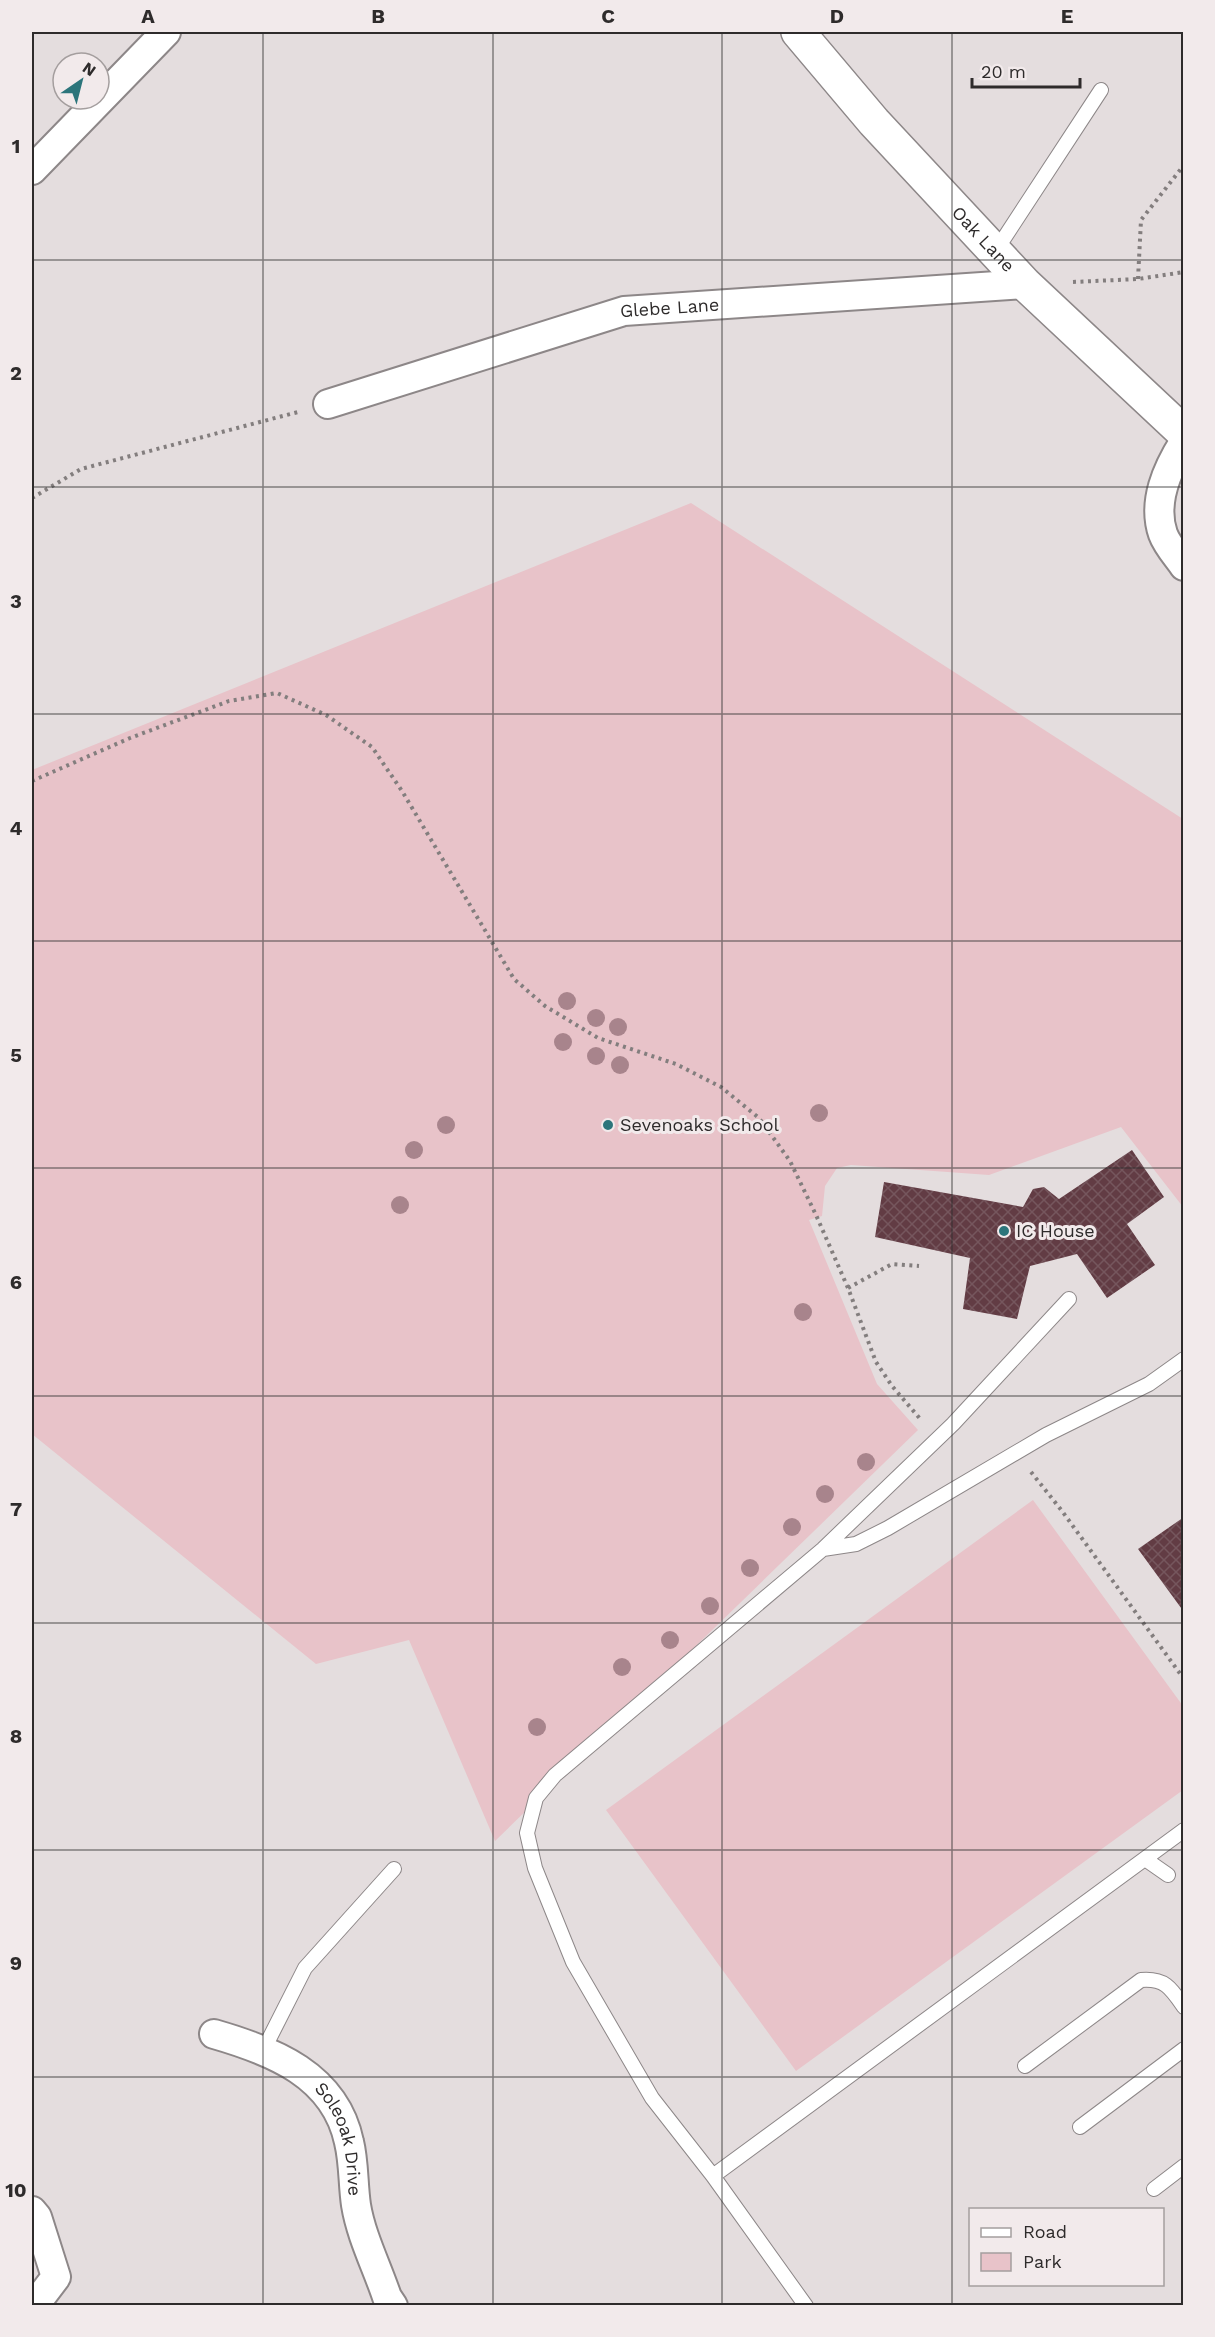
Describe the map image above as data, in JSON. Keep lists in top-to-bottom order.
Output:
{
  "streets": {
    "street": ["Oak Lane", "Glebe Lane", "Soleoak Drive"]
  },
  "crossings": [
    ["Oak Lane", "Glebe Lane"]
  ],
  "places": ["Sevenoaks School", "IC House"],
  "legend": ["Road", "Park"],
  "scale_bar": "20 m",
  "north": "top right",
  "grid": {
    "columns": [
      "A",
      "B",
      "C",
      "D",
      "E"
    ],
    "rows": [
      "1",
      "2",
      "3",
      "4",
      "5",
      "6",
      "7",
      "8",
      "9",
      "10"
    ]
  }
}
